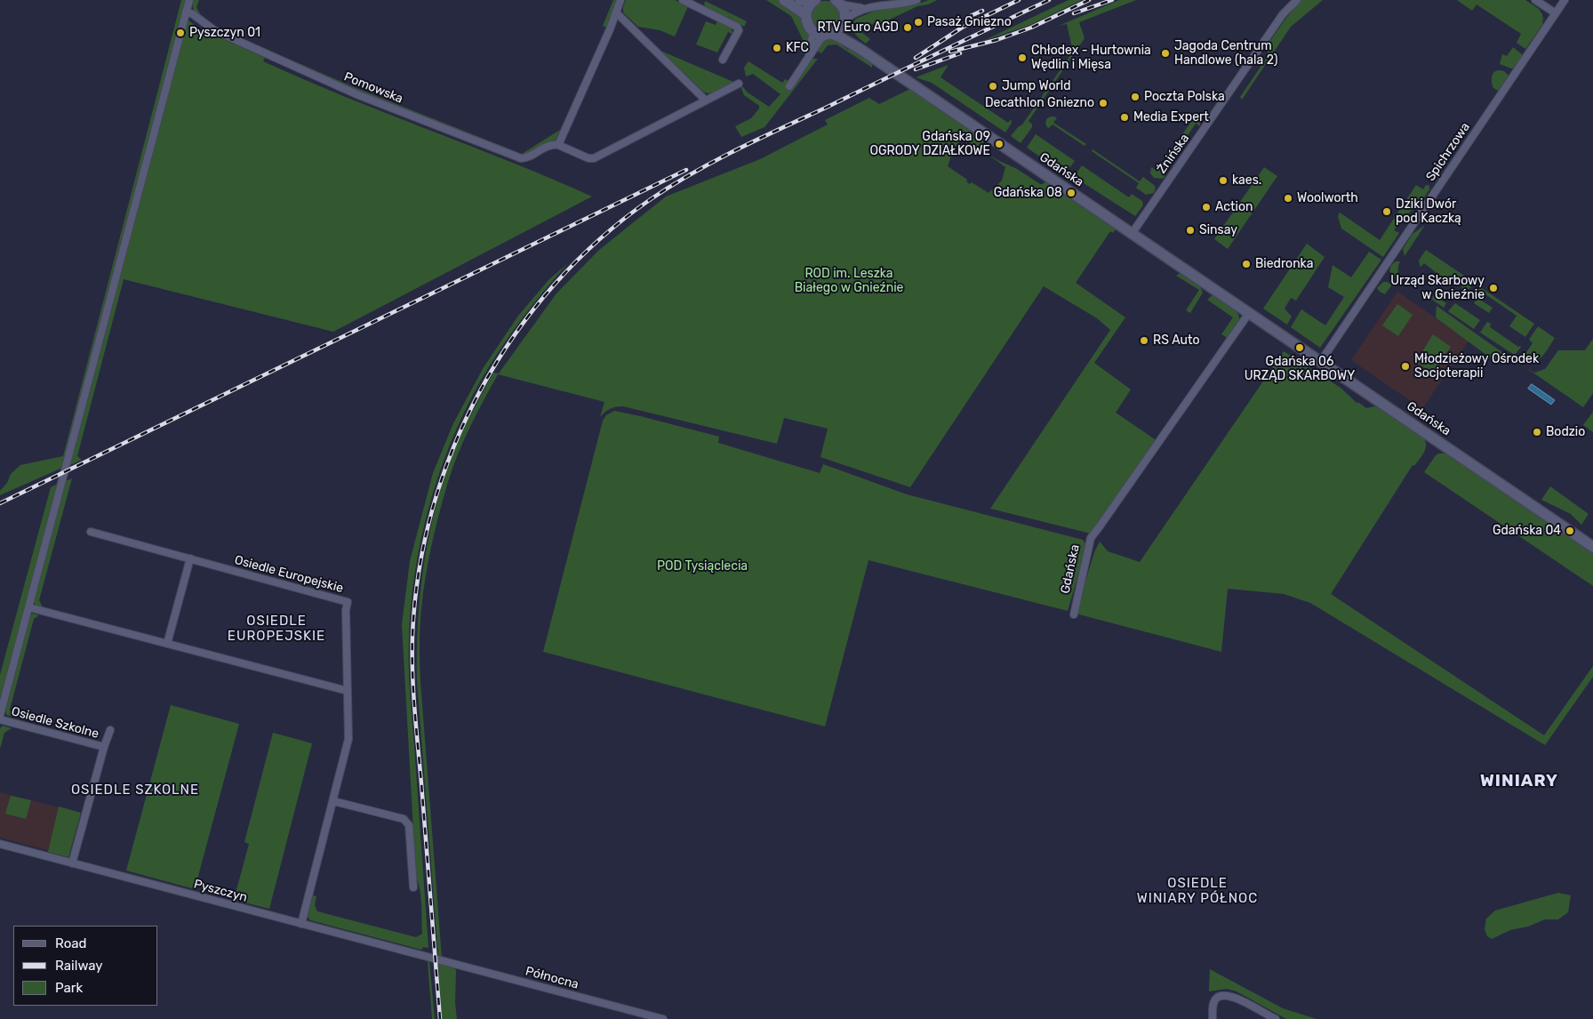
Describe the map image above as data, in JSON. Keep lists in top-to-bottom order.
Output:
{
  "streets": {
    "street": [
      "Pomowska",
      "Spichrzowa",
      "Żnińska",
      "Gdańska",
      "Osiedle Europejskie",
      "Osiedle Szkolne",
      "Pyszczyn",
      "Północna"
    ]
  },
  "crossings": [
    ["Spichrzowa", "Gdańska"],
    ["Żnińska", "Gdańska"],
    ["Osiedle Europejskie", "Pyszczyn"],
    ["Osiedle Szkolne", "Pyszczyn"],
    ["Pyszczyn", "Północna"]
  ],
  "districts": [
    "OSIEDLE EUROPEJSKIE",
    "WINIARY",
    "OSIEDLE SZKOLNE",
    "OSIEDLE WINIARY PÓŁNOC"
  ],
  "parks": ["ROD im. Leszka Białego w Gnieźnie", "POD Tysiąclecia"],
  "places": [
    "Pasaż Gniezno",
    "RTV Euro AGD",
    "Pyszczyn 01",
    "KFC",
    "Jagoda Centrum Handlowe (hala 2)",
    "Chłodex - Hurtownia Wędlin i Mięsa",
    "Jump World",
    "Poczta Polska",
    "Decathlon Gniezno",
    "Media Expert",
    "Gdańska 09 OGRODY DZIAŁKOWE",
    "kaes.",
    "Gdańska 08",
    "Woolworth",
    "Action",
    "Dziki Dwór pod Kaczką",
    "Sinsay",
    "Biedronka",
    "Urząd Skarbowy w Gnieźnie",
    "RS Auto",
    "Gdańska 06 URZĄD SKARBOWY",
    "Młodzieżowy Ośrodek Socjoterapii",
    "Bodzio",
    "Gdańska 04"
  ],
  "legend": ["Road", "Railway", "Park"]
}
